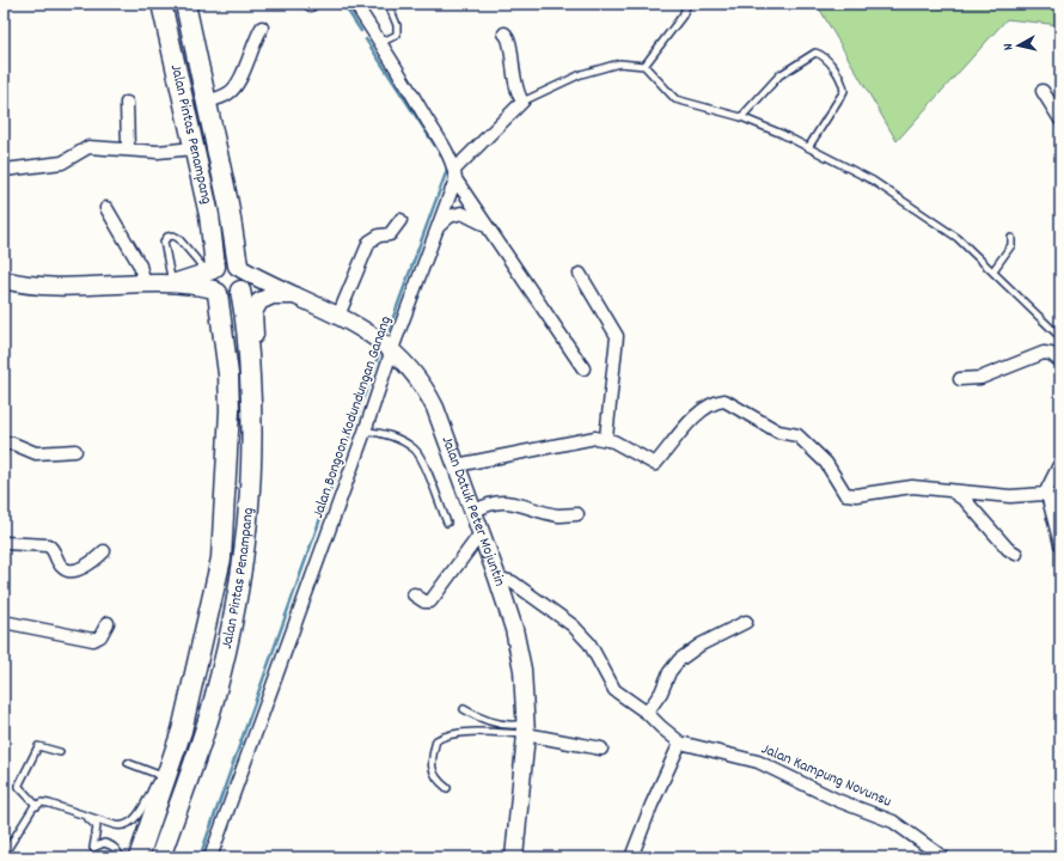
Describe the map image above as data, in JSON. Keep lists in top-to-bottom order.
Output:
{
  "streets": {
    "main road": ["Jalan Pintas Penampang", "Jalan Datuk Peter Mojuntin"],
    "street": ["Jalan Bongoon Kodundungan Ganang", "Jalan Kampung Novunsu"]
  },
  "crossings": [
    ["Jalan Pintas Penampang", "Jalan Datuk Peter Mojuntin"],
    ["Jalan Bongoon Kodundungan Ganang", "Jalan Datuk Peter Mojuntin"],
    ["Jalan Datuk Peter Mojuntin", "Jalan Kampung Novunsu"]
  ],
  "north": "left"
}
